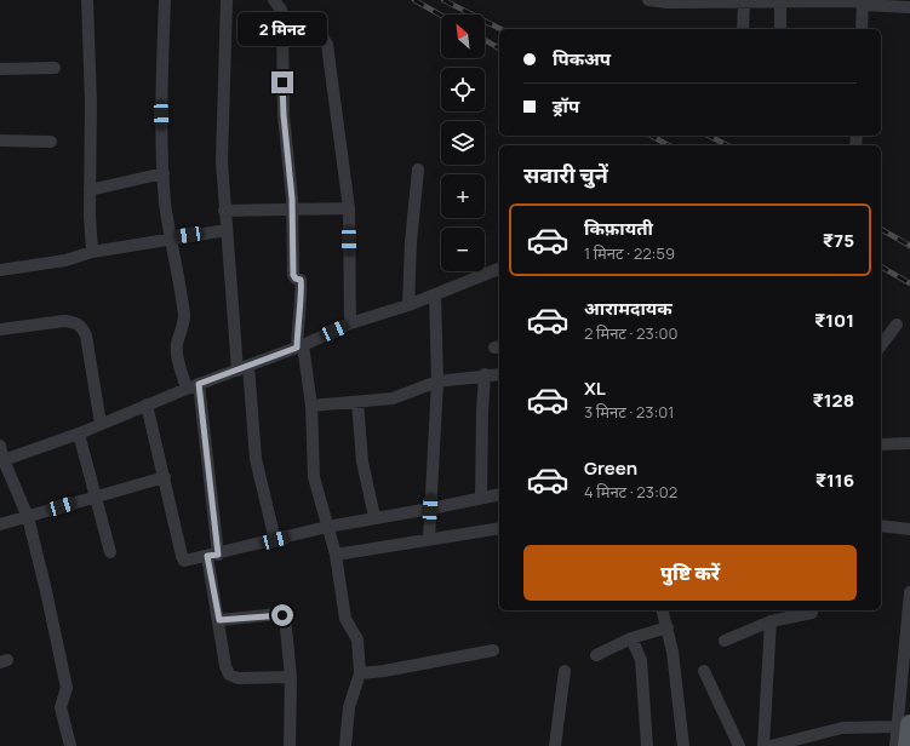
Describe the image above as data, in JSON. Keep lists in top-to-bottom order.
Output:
{
  "north": "top left",
  "page": {
    "bubble": "2 मिनट",
    "map_buttons": ["+", "−"],
    "banner": ["पिकअप", "ड्रॉप"],
    "heading": "सवारी चुनें",
    "list": [
      {
        "name": "किफ़ायती",
        "note": "1 मिनट · 22:59",
        "value": "₹75"
      },
      {
        "name": "आरामदायक",
        "note": "2 मिनट · 23:00",
        "value": "₹101"
      },
      {
        "name": "XL",
        "note": "3 मिनट · 23:01",
        "value": "₹128"
      },
      {
        "name": "Green",
        "note": "4 मिनट · 23:02",
        "value": "₹116"
      }
    ],
    "buttons": "पुष्टि करें"
  }
}
